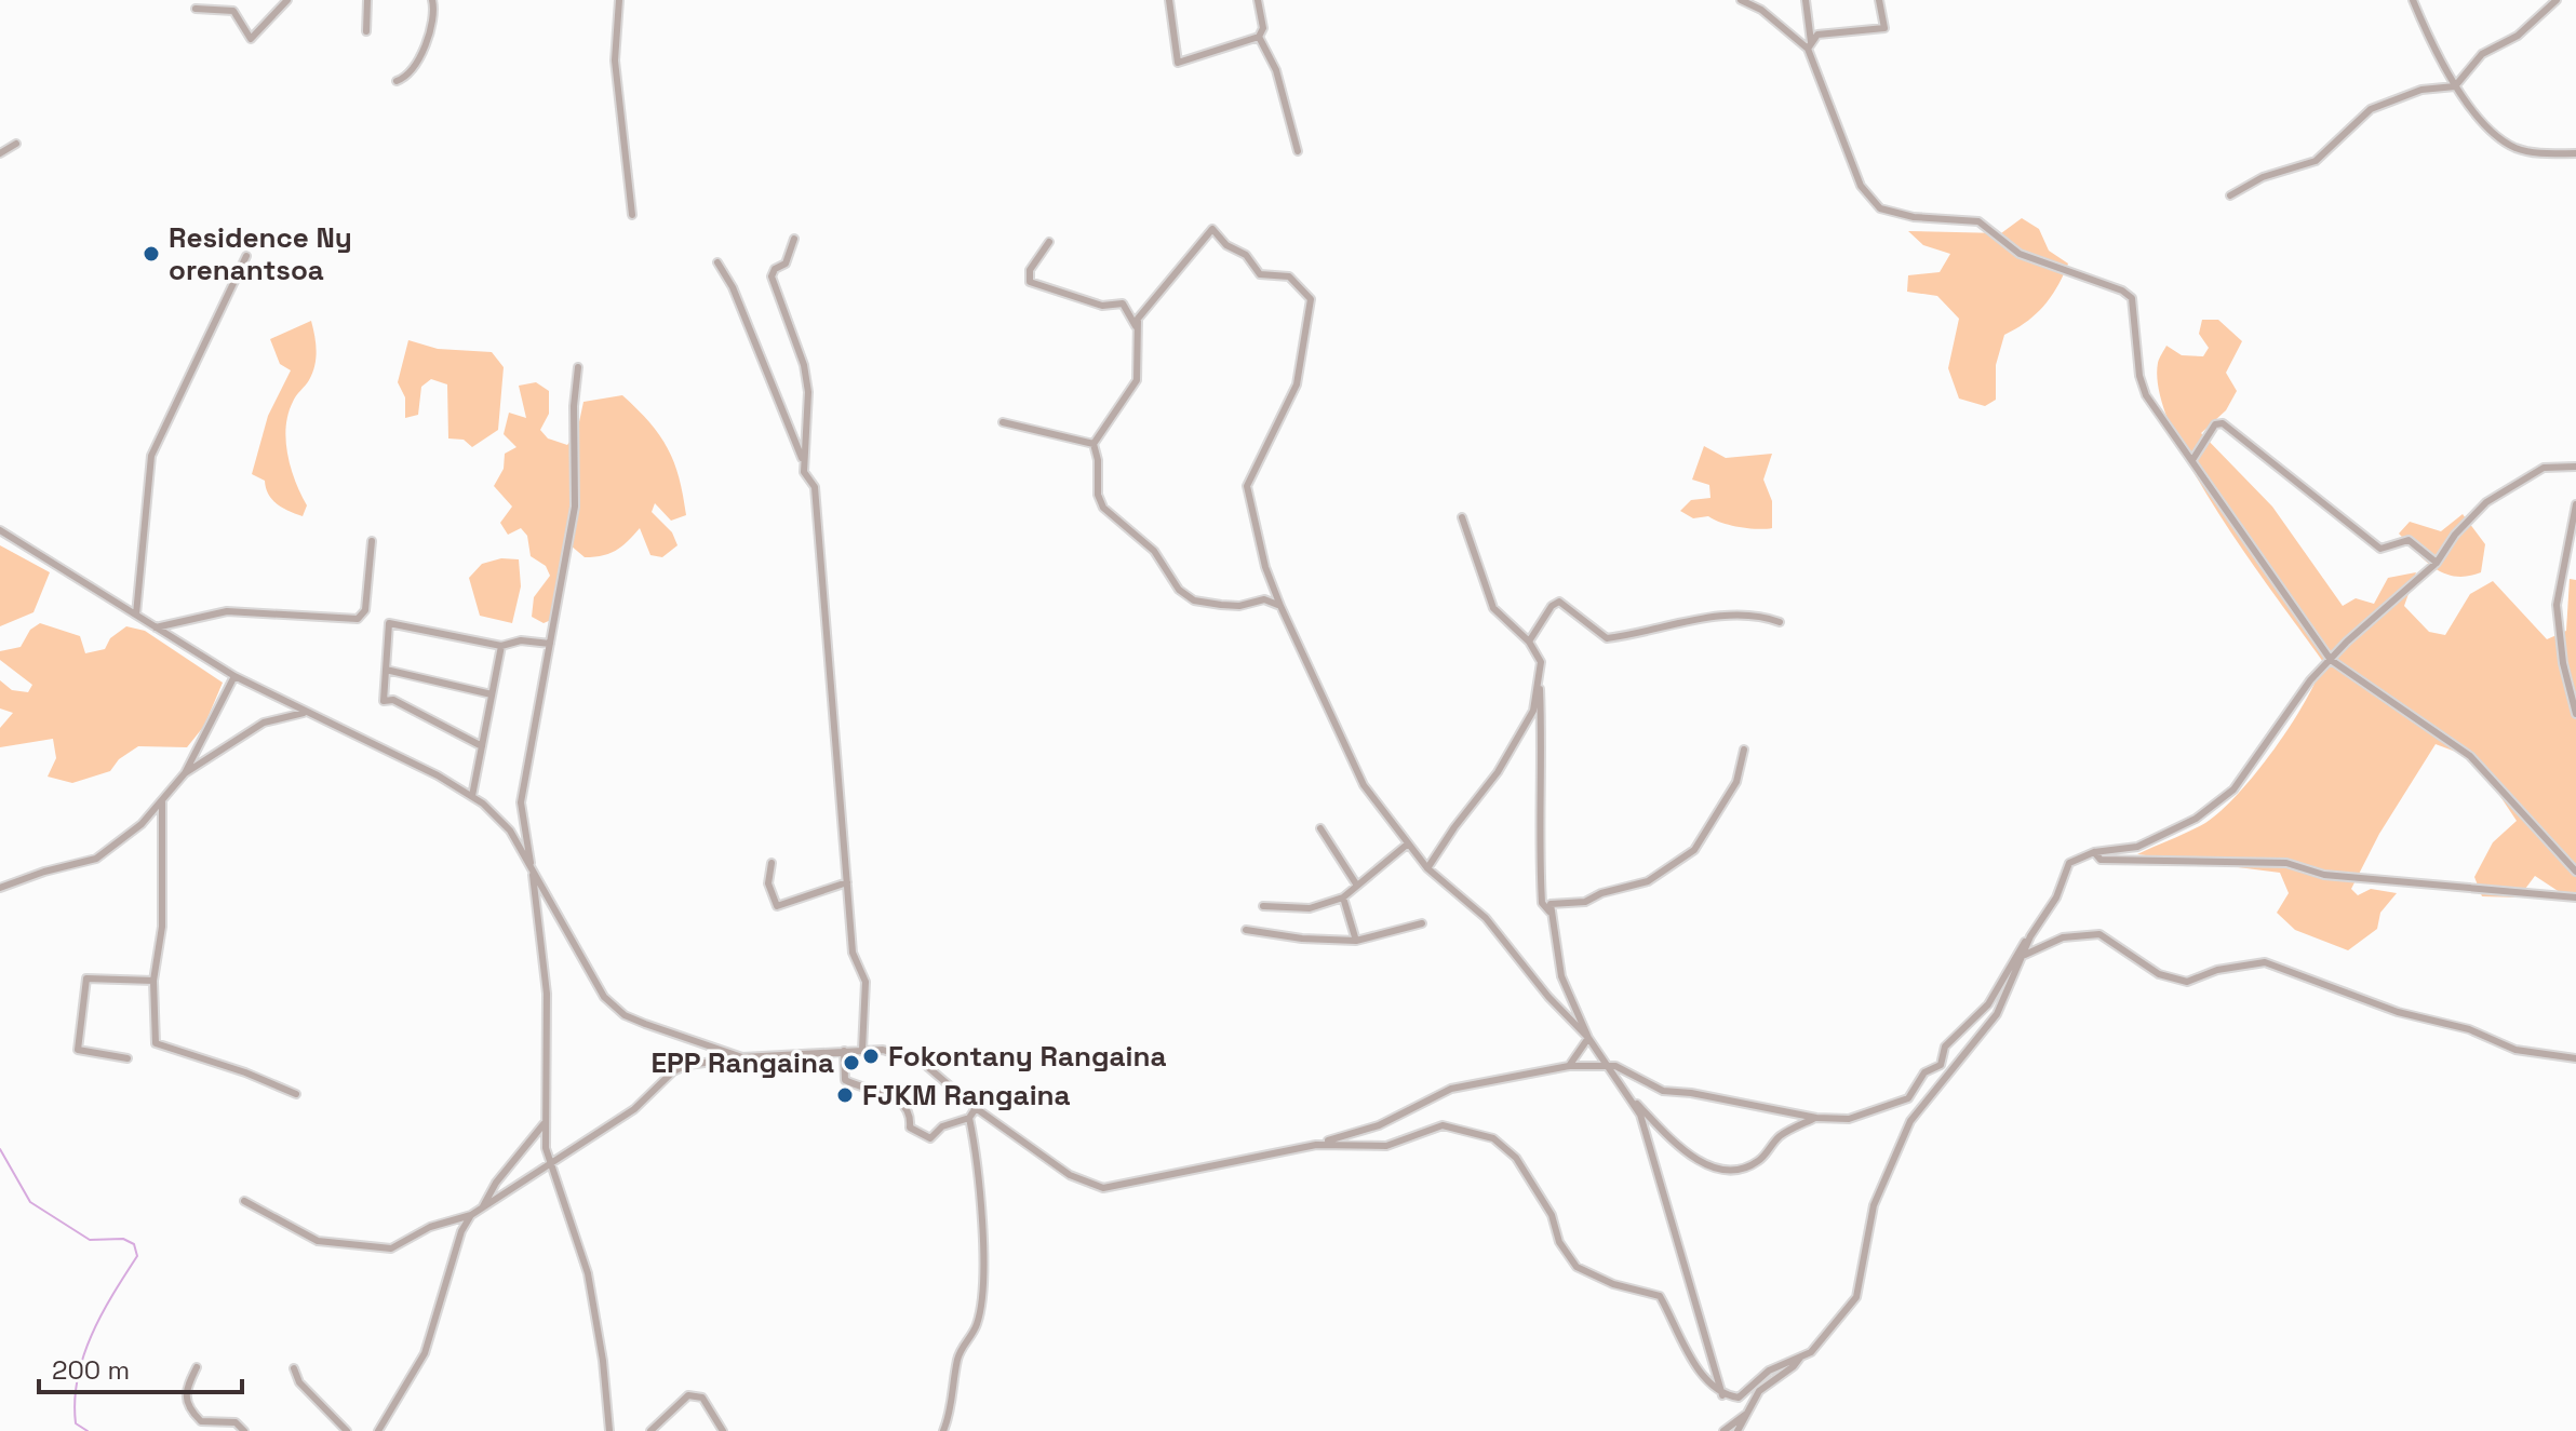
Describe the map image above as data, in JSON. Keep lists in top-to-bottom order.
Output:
{
  "places": [
    "Residence Ny orenantsoa",
    "Fokontany Rangaina",
    "EPP Rangaina",
    "FJKM Rangaina"
  ],
  "scale_bar": "200 m"
}
